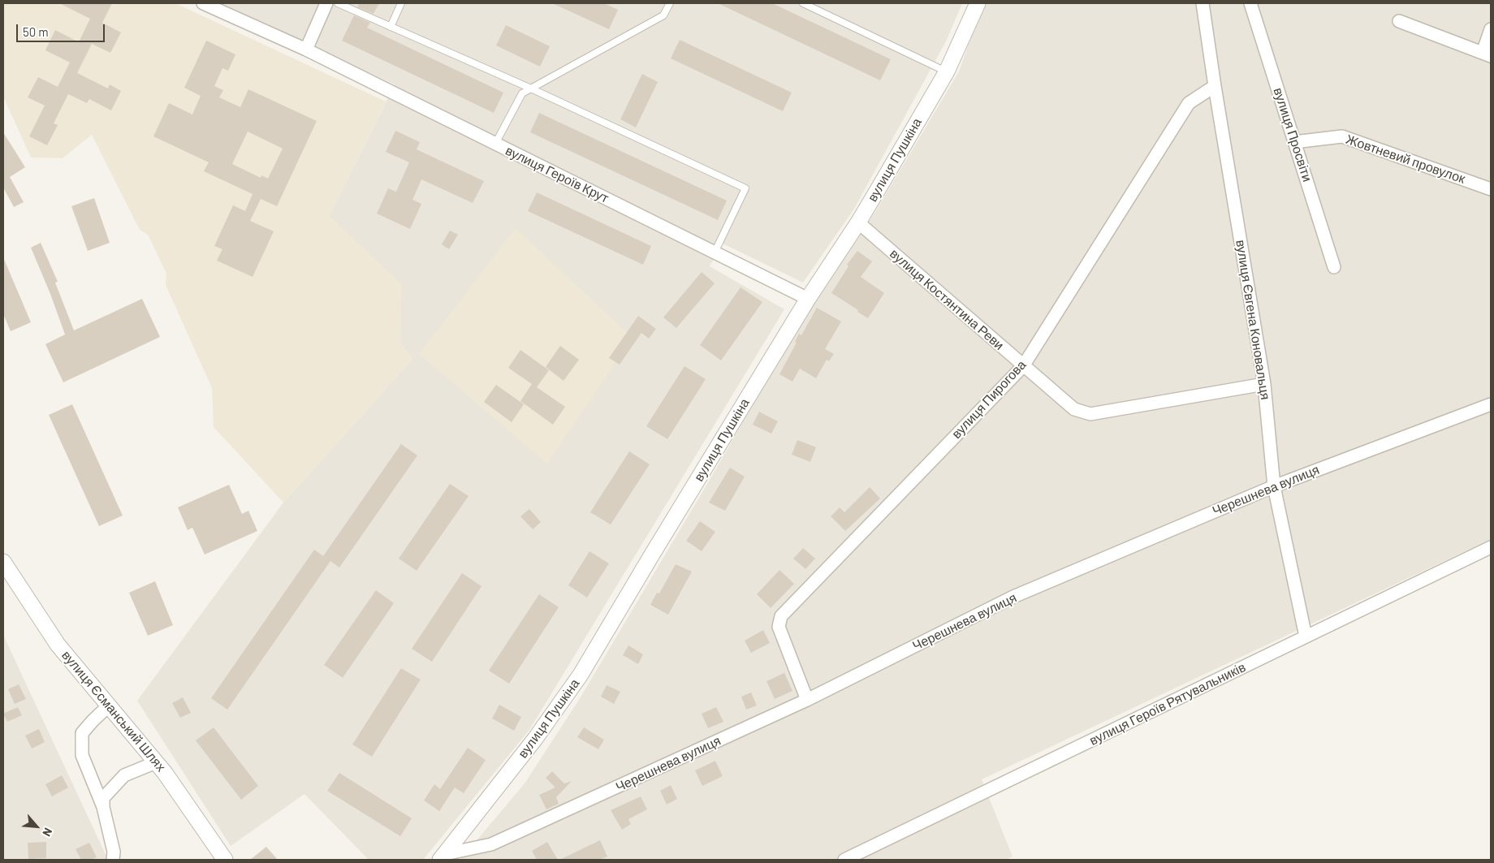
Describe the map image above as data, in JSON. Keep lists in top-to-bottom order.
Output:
{
  "streets": {
    "street": [
      "вулиця Просвіти",
      "Жовтневий провулок",
      "вулиця Пушкіна",
      "вулиця Героїв Крут",
      "вулиця Костянтина Реви",
      "вулиця Євгена Коновальця",
      "вулиця Пирогова",
      "Черешнева вулиця",
      "вулиця Героїв Рятувальників",
      "вулиця Єсманський Шлях"
    ]
  },
  "crossings": [
    ["вулиця Просвіти", "Жовтневий провулок"],
    ["вулиця Пушкіна", "вулиця Героїв Крут"],
    ["вулиця Пушкіна", "вулиця Костянтина Реви"],
    ["вулиця Пушкіна", "Черешнева вулиця"],
    ["вулиця Костянтина Реви", "вулиця Євгена Коновальця"],
    ["вулиця Костянтина Реви", "вулиця Пирогова"],
    ["вулиця Євгена Коновальця", "вулиця Пирогова"],
    ["вулиця Євгена Коновальця", "Черешнева вулиця"],
    ["вулиця Євгена Коновальця", "вулиця Героїв Рятувальників"],
    ["вулиця Пирогова", "Черешнева вулиця"]
  ],
  "scale_bar": "50 m",
  "north": "bottom right"
}
